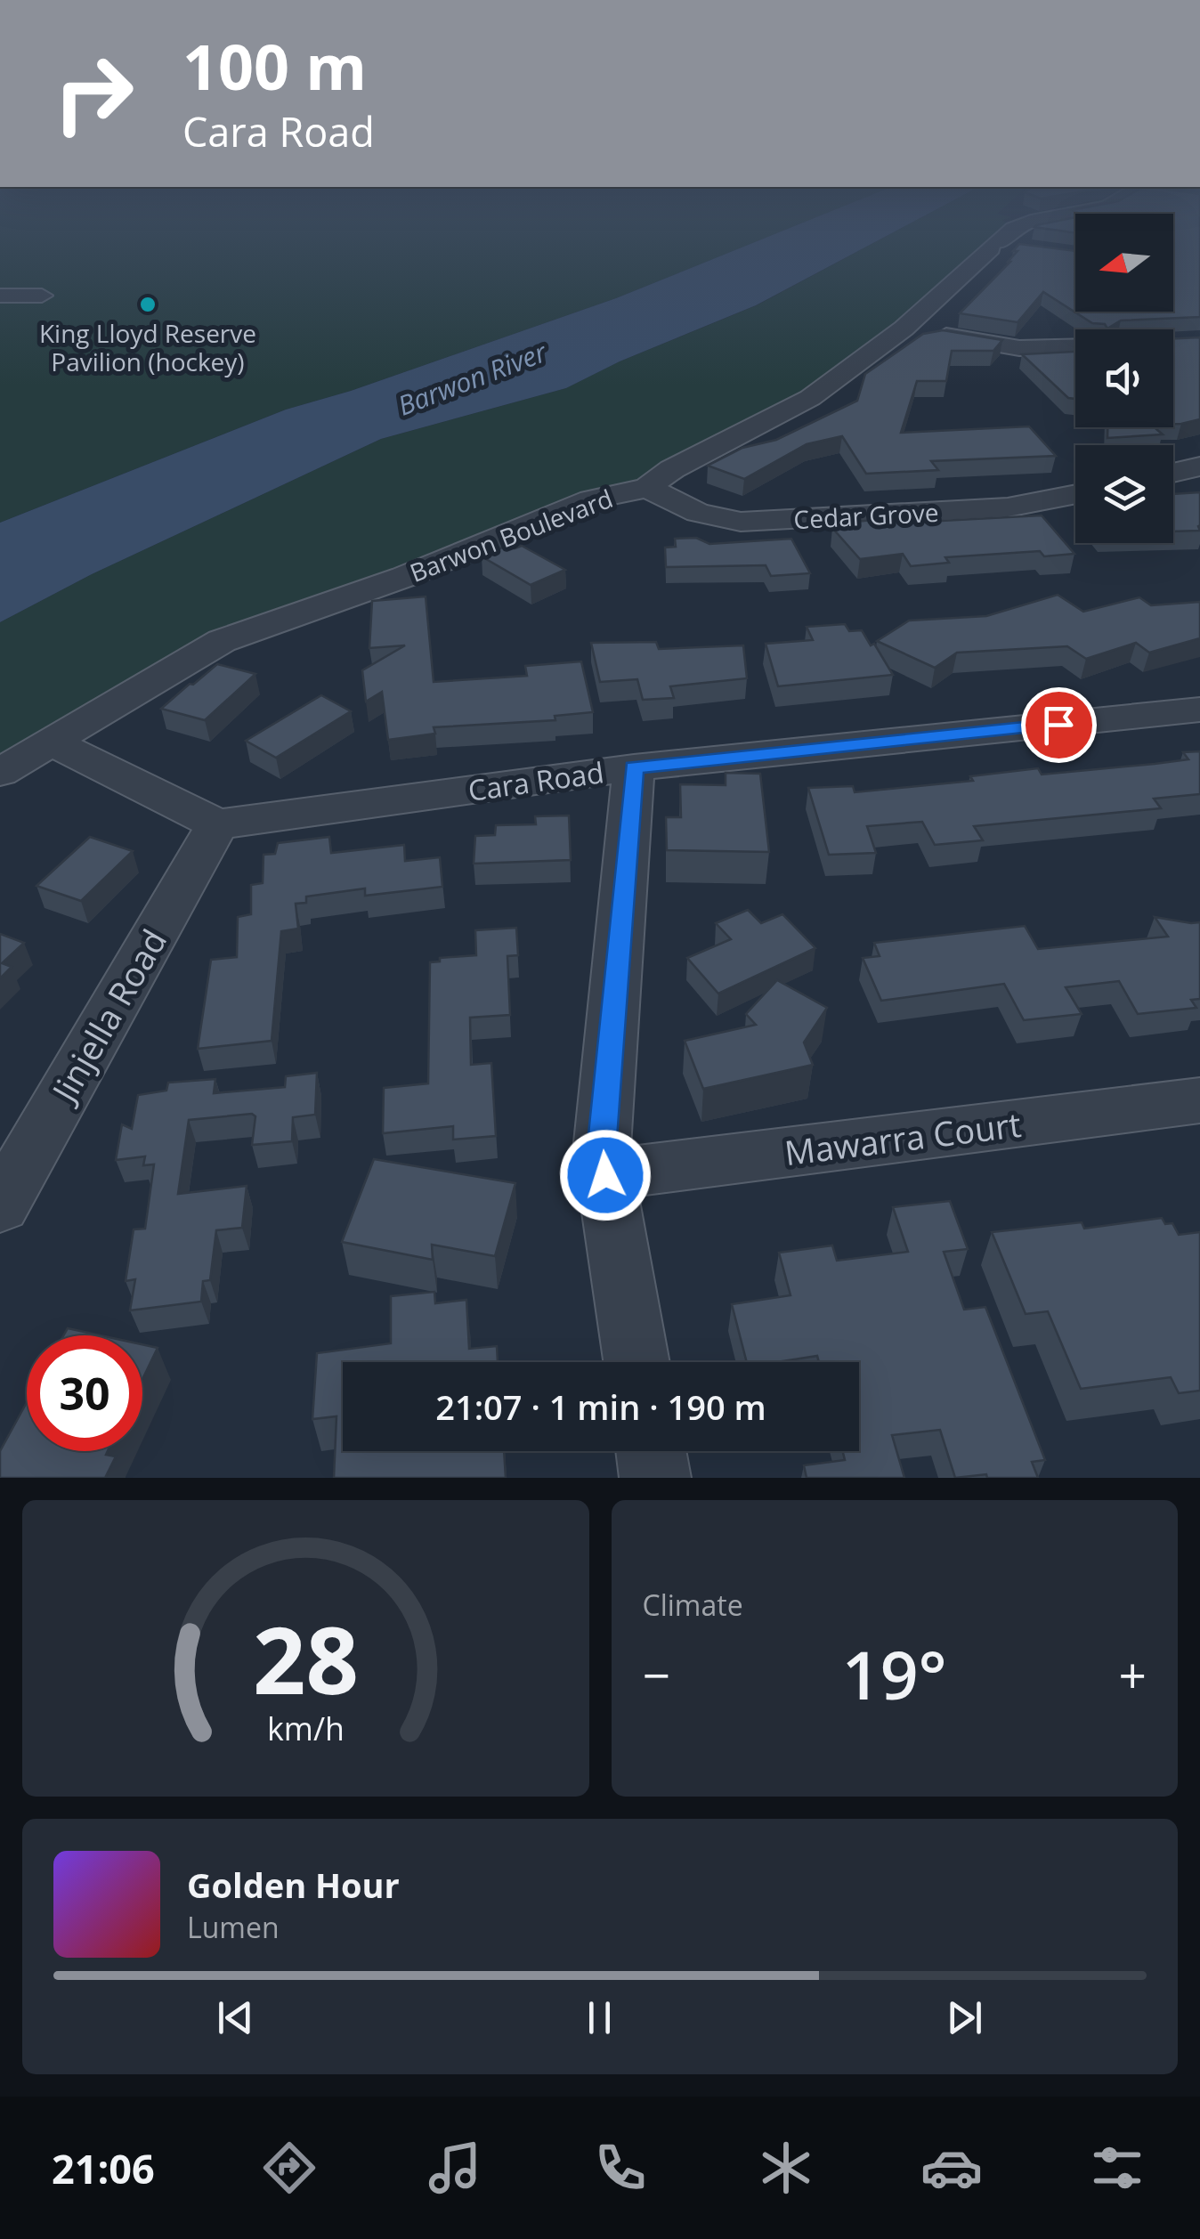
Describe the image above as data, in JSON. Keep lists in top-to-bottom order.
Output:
{
  "streets": {
    "street": [
      "Cedar Grove",
      "Barwon Boulevard",
      "Cara Road",
      "Jinjella Road",
      "Mawarra Court"
    ]
  },
  "crossings": [
    ["Cedar Grove", "Barwon Boulevard"],
    ["Cara Road", "Jinjella Road"]
  ],
  "water": ["Barwon River"],
  "places": ["King Lloyd Reserve Pavilion (hockey)"],
  "north": "left",
  "page": {
    "turn": ["100 m", "Cara Road"],
    "limit": "30",
    "trip": "21:07 · 1 min · 190 m",
    "tile": "Climate",
    "heat": ["−", "19°", "+"],
    "song": ["Golden Hour", "Lumen"],
    "tabs": "21:06",
    "gauge": ["28", "km/h"]
  }
}
